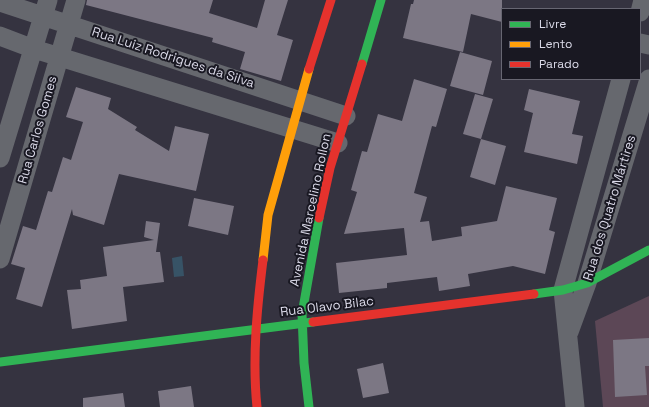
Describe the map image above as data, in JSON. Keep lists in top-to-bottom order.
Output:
{
  "streets": {
    "main road": ["Avenida Marcelino Rollon", "Rua Olavo Bilac"],
    "street": ["Rua Luiz Rodrigues da Silva", "Rua Carlos Gomes", "Rua dos Quatro Mártires"]
  },
  "crossings": [
    ["Rua Luiz Rodrigues da Silva", "Rua Carlos Gomes"],
    ["Rua Luiz Rodrigues da Silva", "Avenida Marcelino Rollon"],
    ["Rua dos Quatro Mártires", "Rua Olavo Bilac"],
    ["Avenida Marcelino Rollon", "Rua Olavo Bilac"]
  ],
  "legend": ["Livre", "Lento", "Parado"]
}
